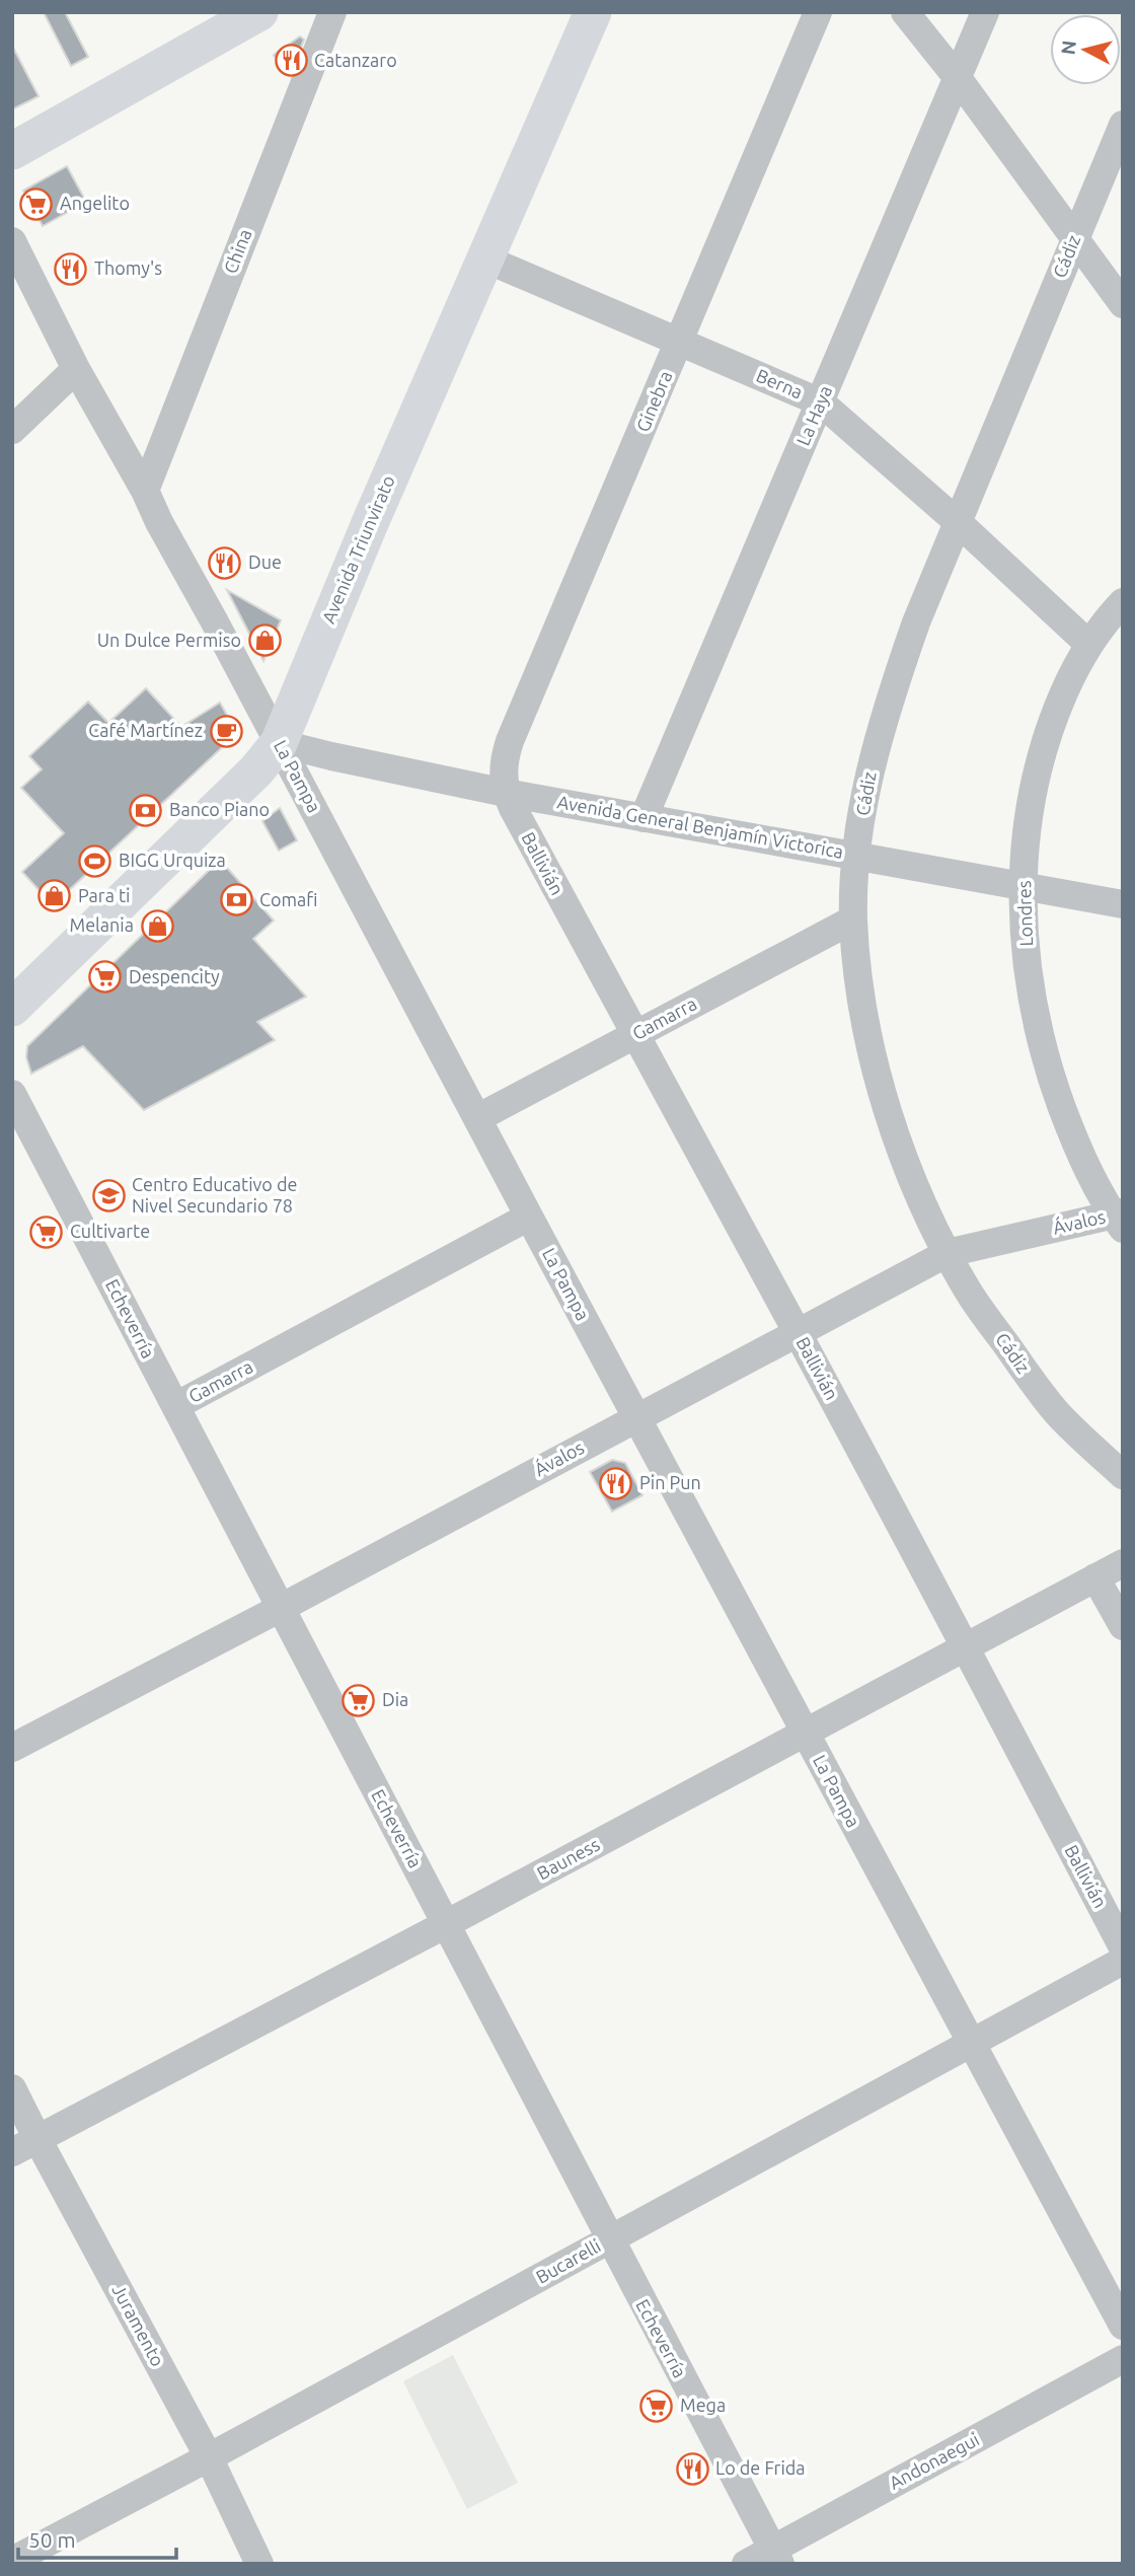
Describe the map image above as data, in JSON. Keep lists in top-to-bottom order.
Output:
{
  "streets": {
    "main road": ["Avenida Triunvirato"],
    "street": [
      "China",
      "Cádiz",
      "Berna",
      "Ginebra",
      "La Haya",
      "La Pampa",
      "Avenida General Benjamín Victorica",
      "Ballivián",
      "Londres",
      "Gamarra",
      "Ávalos",
      "Echeverría",
      "Bauness",
      "Bucarelli",
      "Juramento",
      "Andonaegui"
    ]
  },
  "crossings": [
    ["China", "La Pampa"],
    ["Cádiz", "Berna"],
    ["Cádiz", "Avenida General Benjamín Victorica"],
    ["Cádiz", "Gamarra"],
    ["Cádiz", "Ávalos"],
    ["Berna", "Ginebra"],
    ["Berna", "La Haya"],
    ["Berna", "Avenida Triunvirato"],
    ["Berna", "Londres"],
    ["Ginebra", "Avenida General Benjamín Victorica"],
    ["Ginebra", "Ballivián"],
    ["La Haya", "Avenida General Benjamín Victorica"],
    ["Avenida Triunvirato", "La Pampa"],
    ["Avenida Triunvirato", "Avenida General Benjamín Victorica"],
    ["La Pampa", "Avenida General Benjamín Victorica"],
    ["La Pampa", "Gamarra"],
    ["La Pampa", "Ávalos"],
    ["La Pampa", "Bauness"],
    ["La Pampa", "Bucarelli"],
    ["Avenida General Benjamín Victorica", "Ballivián"],
    ["Avenida General Benjamín Victorica", "Londres"],
    ["Ballivián", "Gamarra"],
    ["Ballivián", "Ávalos"],
    ["Ballivián", "Bauness"],
    ["Londres", "Ávalos"],
    ["Gamarra", "Echeverría"],
    ["Ávalos", "Echeverría"],
    ["Echeverría", "Bauness"],
    ["Echeverría", "Bucarelli"],
    ["Echeverría", "Andonaegui"],
    ["Bauness", "Juramento"],
    ["Bucarelli", "Juramento"]
  ],
  "places": {
    "restaurant": [
      "Catanzaro",
      "Thomy's",
      "Due",
      "Pin Pun",
      "Lo de Frida"
    ],
    "supermarket": [
      "Angelito",
      "Despencity",
      "Cultivarte",
      "Dia",
      "Mega"
    ],
    "shop": ["Un Dulce Permiso", "Para ti", "Melania"],
    "cafe": ["Café Martínez"],
    "bank": ["Banco Piano", "Comafi"],
    "sports": ["BIGG Urquiza"],
    "school or university": ["Centro Educativo de Nivel Secundario 78"]
  },
  "scale_bar": "50 m",
  "north": "left"
}
